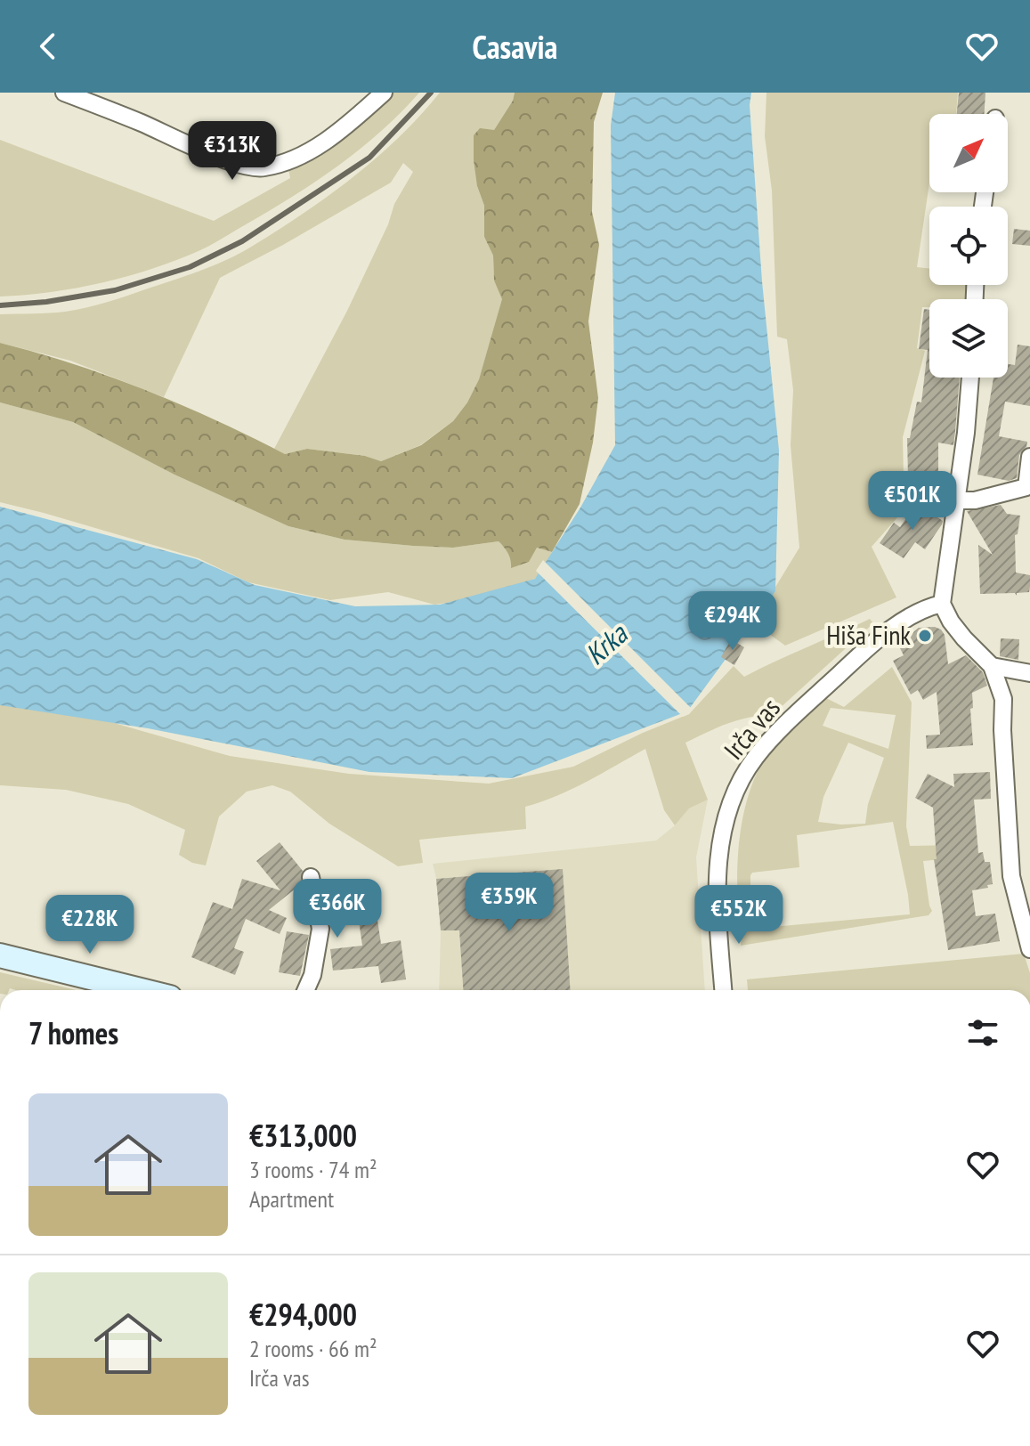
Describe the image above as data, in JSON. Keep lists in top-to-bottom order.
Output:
{
  "streets": {
    "street": ["Irča vas"]
  },
  "water": ["Krka"],
  "places": ["Hiša Fink"],
  "north": "top right",
  "page": {
    "header": "Casavia",
    "price": [
      "€313K",
      "€501K",
      "€294K",
      "€359K",
      "€366K",
      "€552K",
      "€228K"
    ],
    "heading": "7 homes",
    "list": [
      {
        "name": "€313,000",
        "note": "3 rooms · 74 m² · Apartment"
      },
      {
        "name": "€294,000",
        "note": "2 rooms · 66 m² · Irča vas"
      }
    ]
  }
}
